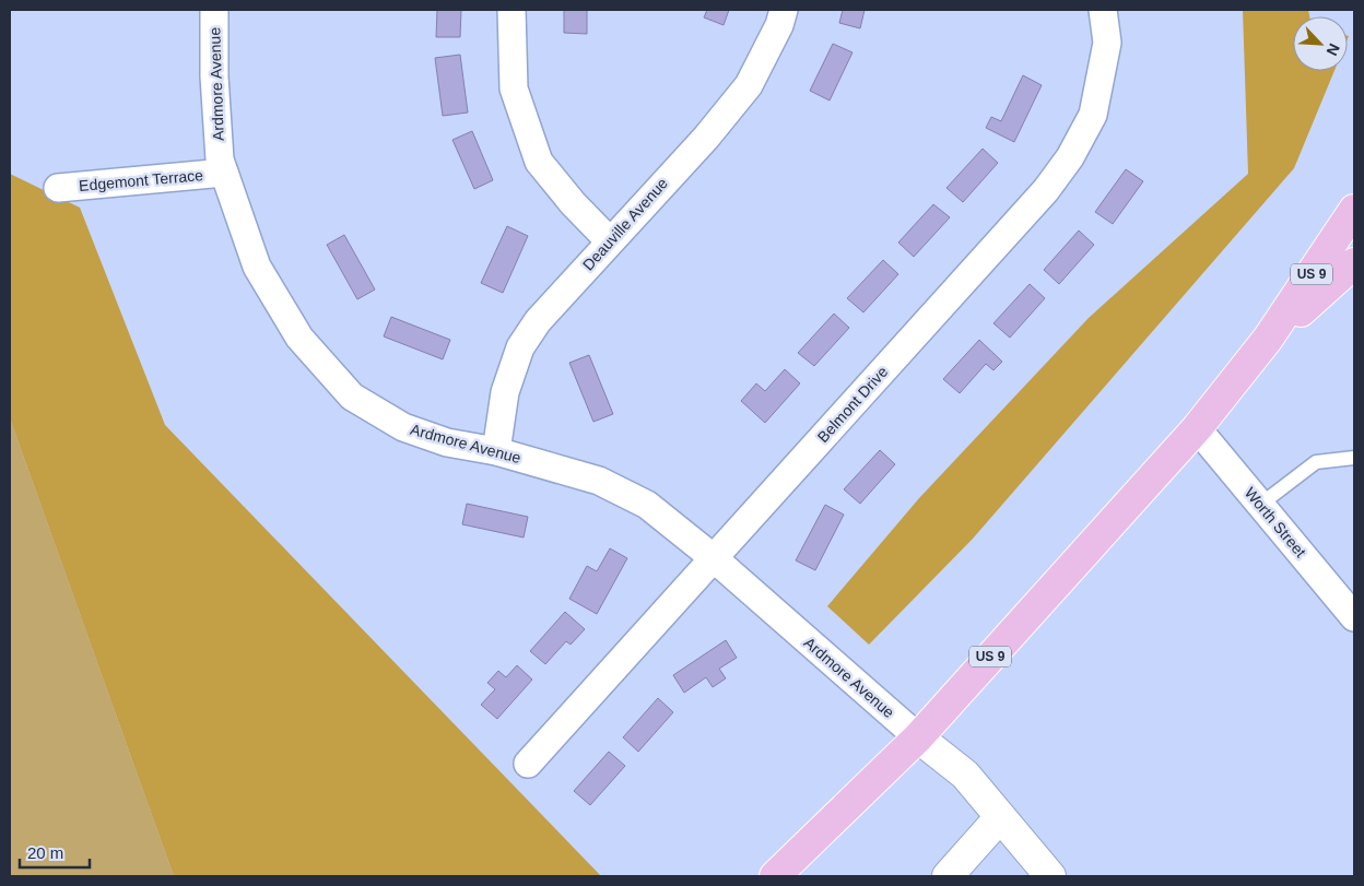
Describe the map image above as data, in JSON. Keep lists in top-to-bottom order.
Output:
{
  "streets": {
    "highway": ["US 9"],
    "street": [
      "Ardmore Avenue",
      "Edgemont Terrace",
      "Deauville Avenue",
      "Belmont Drive",
      "Worth Street"
    ]
  },
  "crossings": [
    ["Ardmore Avenue", "Edgemont Terrace"],
    ["Ardmore Avenue", "Deauville Avenue"],
    ["Ardmore Avenue", "US 9"],
    ["Ardmore Avenue", "Belmont Drive"],
    ["US 9", "Worth Street"]
  ],
  "scale_bar": "20 m",
  "north": "bottom right"
}
